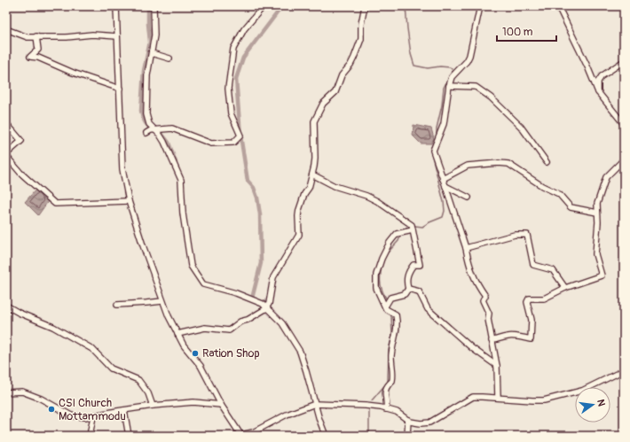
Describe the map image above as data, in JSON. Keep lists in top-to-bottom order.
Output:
{
  "places": ["Ration Shop", "CSI Church Mottammodu"],
  "scale_bar": "100 m",
  "north": "right"
}
